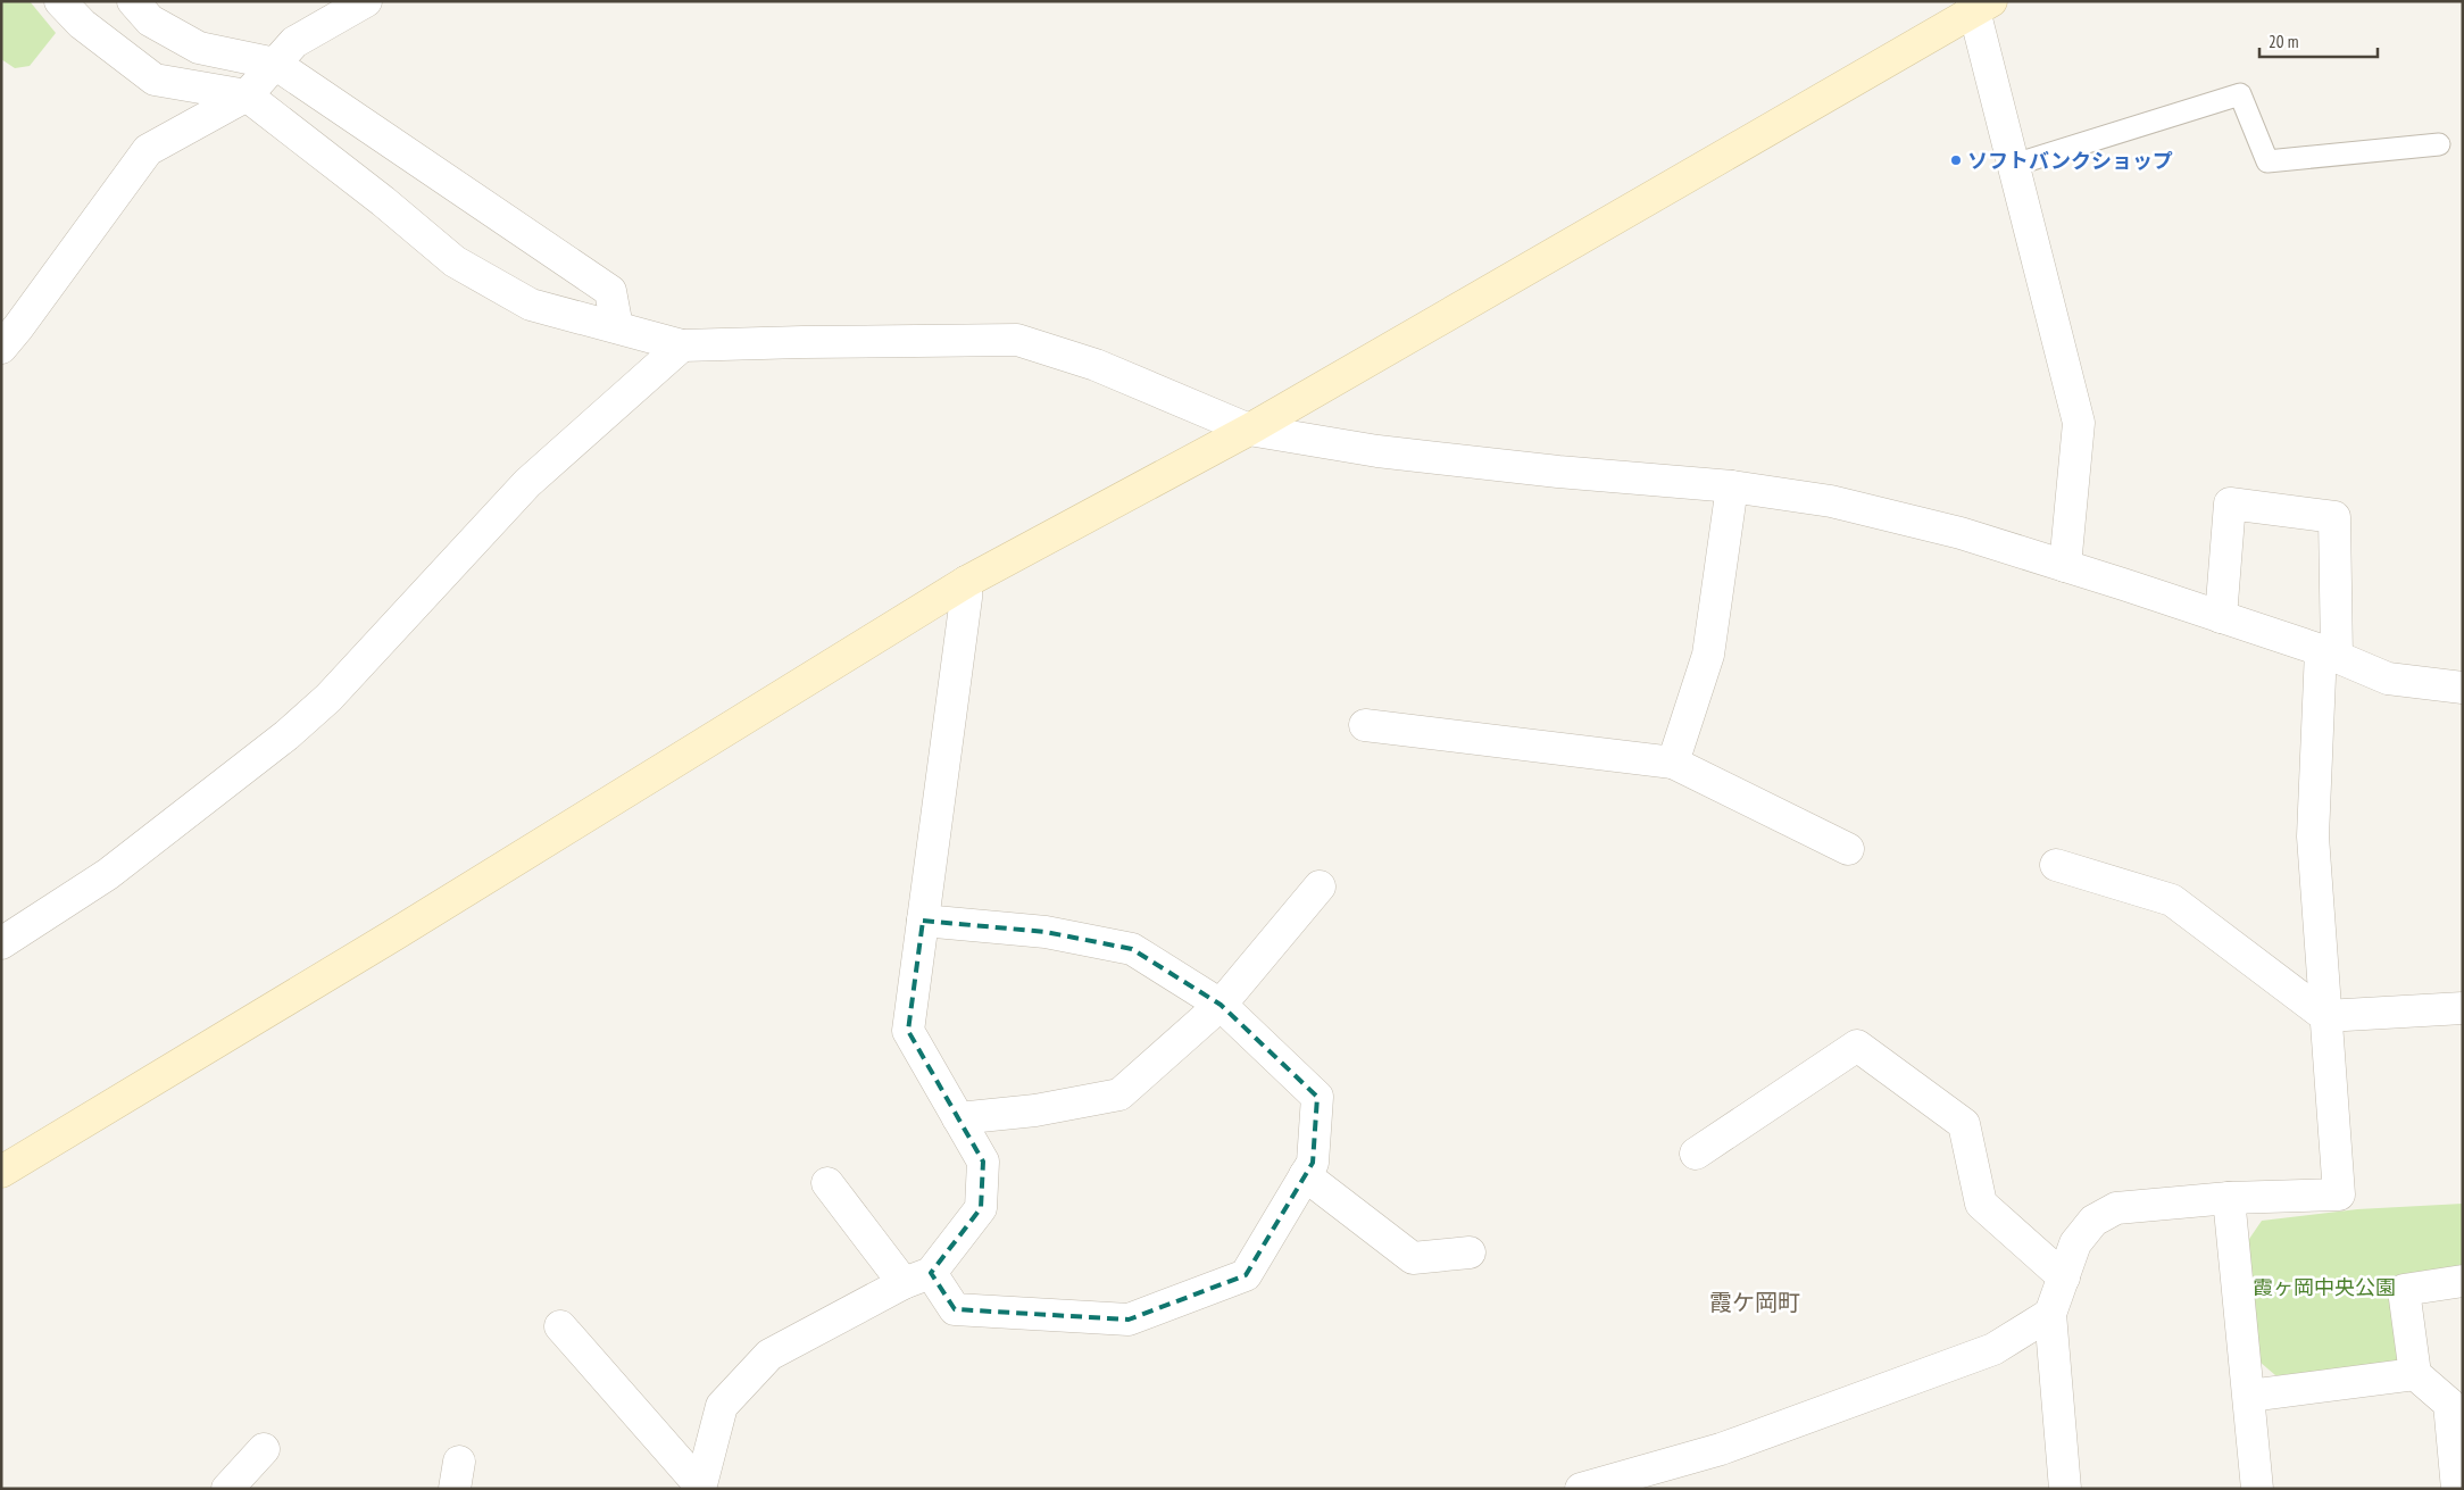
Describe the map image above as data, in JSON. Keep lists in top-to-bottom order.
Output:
{
  "districts": ["霞ケ岡町"],
  "parks": ["霞ヶ岡中央公園"],
  "places": ["ソフトバンクショップ"],
  "scale_bar": "20 m"
}
